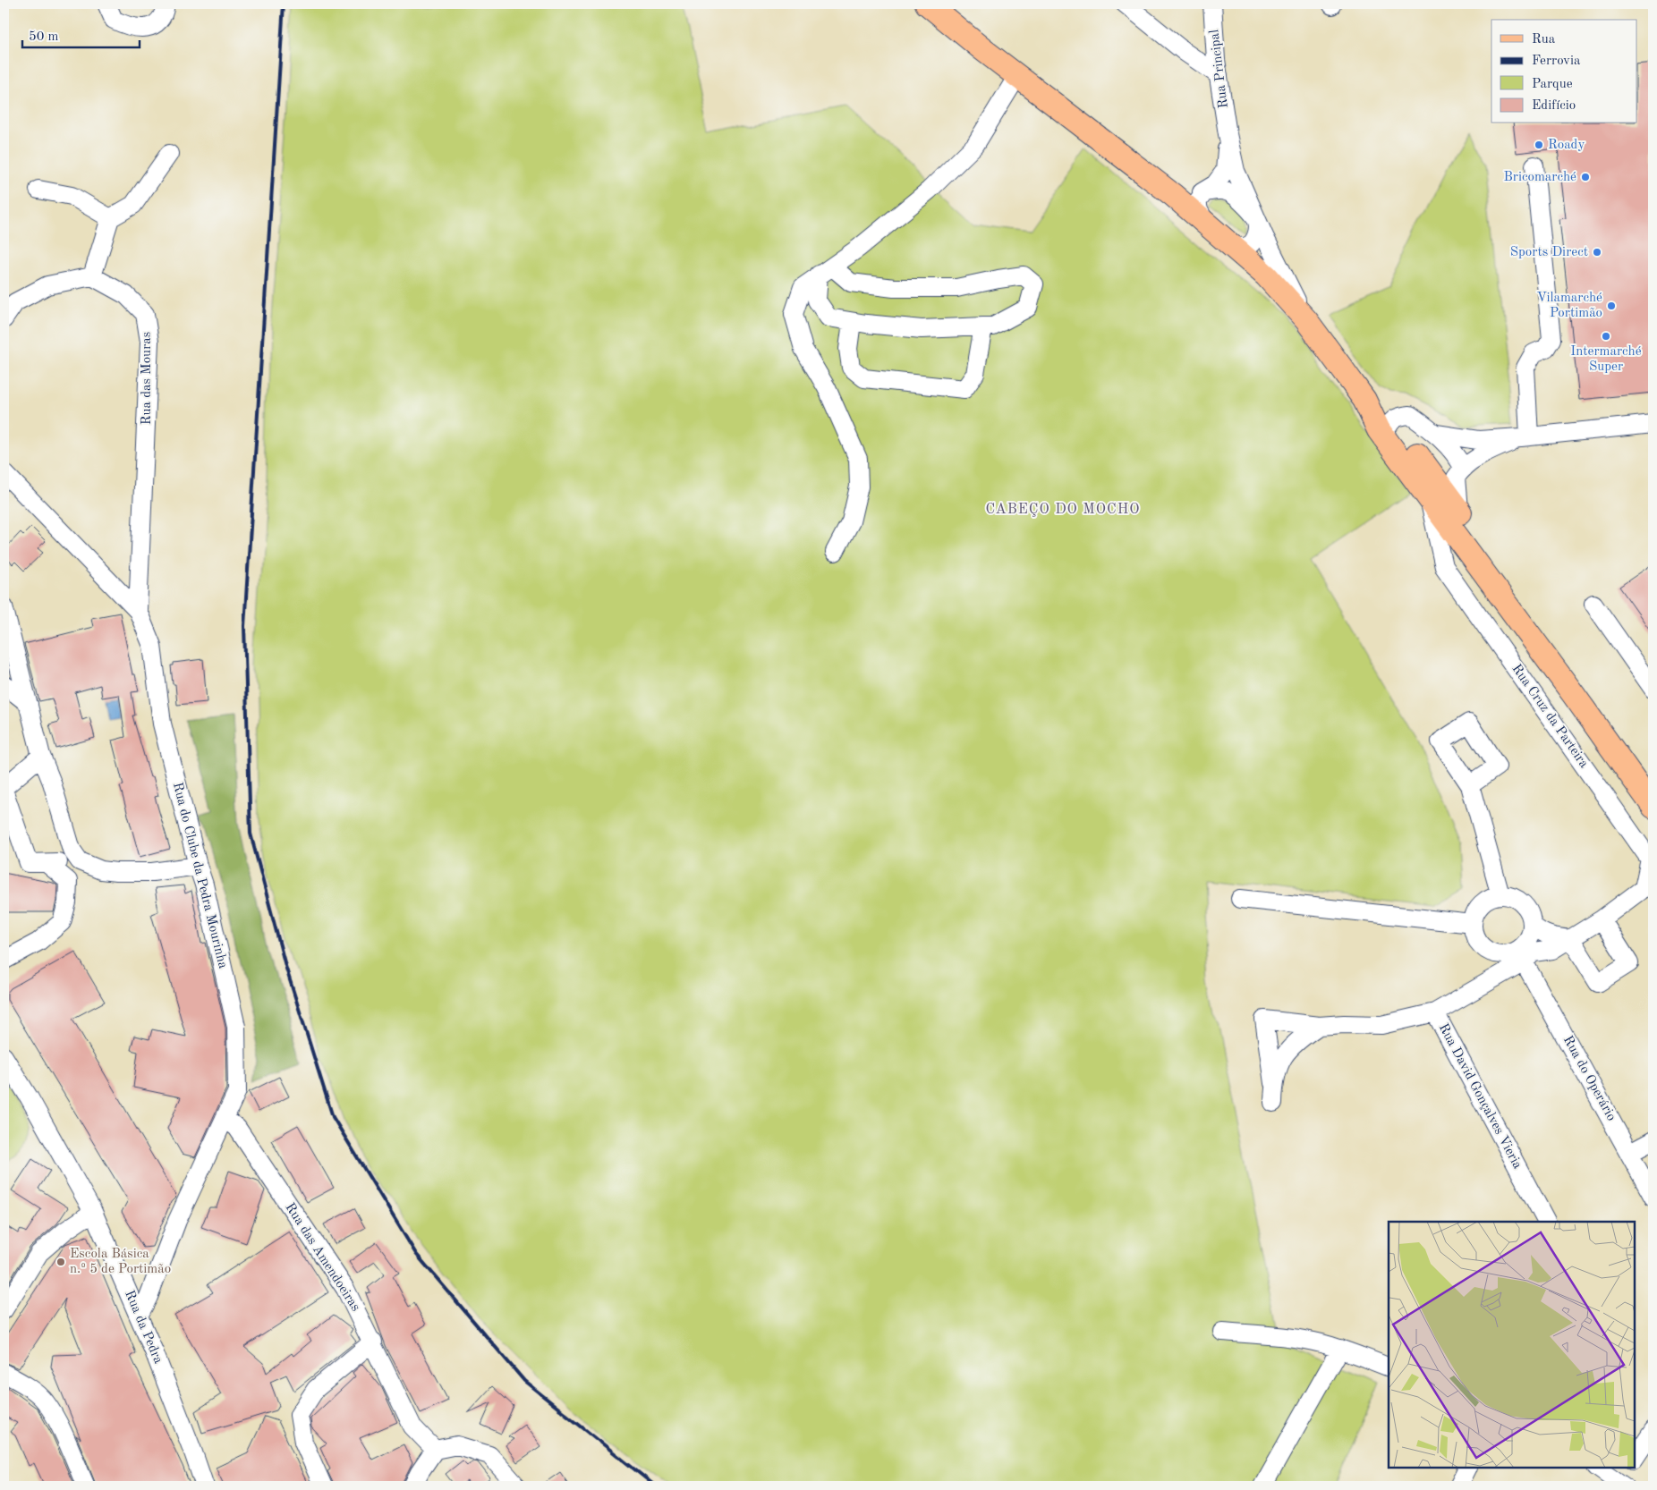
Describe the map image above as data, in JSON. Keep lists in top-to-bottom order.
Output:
{
  "streets": {
    "street": [
      "Rua Principal",
      "Rua das Mouras",
      "Rua Cruz da Parteira",
      "Rua do Clube da Pedra Mourinha",
      "Rua do Operário",
      "Rua David Gonçalves Vieria",
      "Rua das Amendoeiras",
      "Rua da Pedra"
    ]
  },
  "crossings": [
    ["Rua das Mouras", "Rua do Clube da Pedra Mourinha"],
    ["Rua Cruz da Parteira", "Rua do Operário"],
    ["Rua Cruz da Parteira", "Rua David Gonçalves Vieria"],
    ["Rua do Clube da Pedra Mourinha", "Rua das Amendoeiras"],
    ["Rua do Clube da Pedra Mourinha", "Rua da Pedra"],
    ["Rua do Operário", "Rua David Gonçalves Vieria"]
  ],
  "districts": ["CABEÇO DO MOCHO"],
  "places": [
    "Roady",
    "Bricomarché",
    "Sports Direct",
    "Vilamarché Portimão",
    "Intermarché Super",
    "Escola Básica n.º 5 de Portimão"
  ],
  "legend": [
    "Rua",
    "Ferrovia",
    "Parque",
    "Edifício"
  ],
  "scale_bar": "50 m"
}
